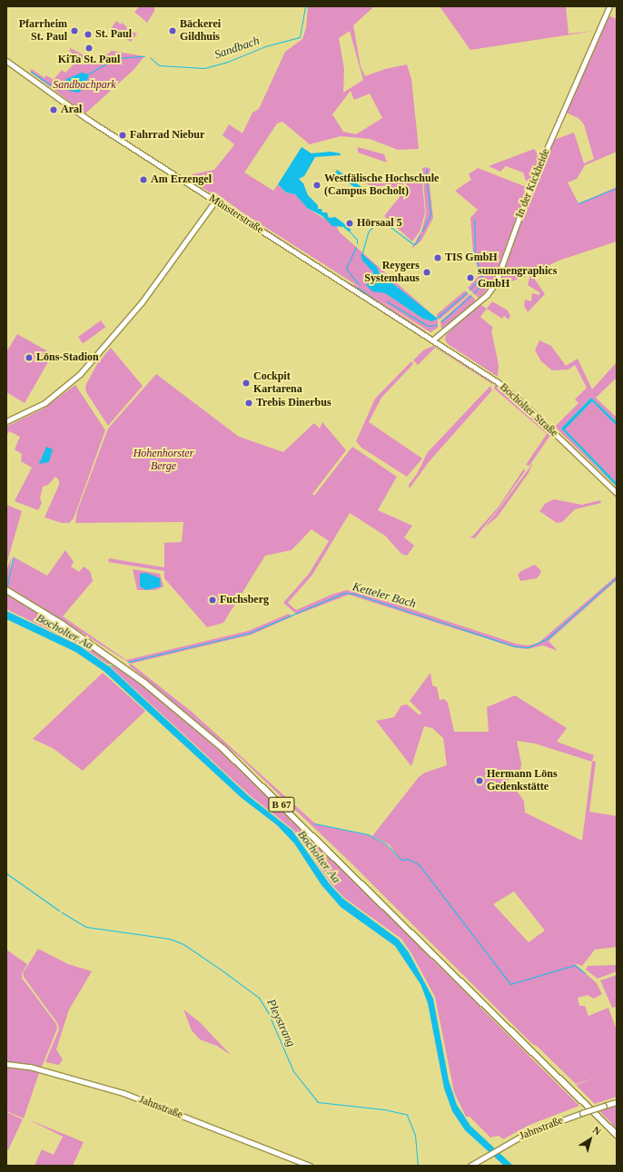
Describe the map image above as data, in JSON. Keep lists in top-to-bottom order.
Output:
{
  "streets": {
    "highway": ["B 67"],
    "main road": ["Münsterstraße", "Bocholter Straße"],
    "street": ["In der Kickheide", "Jahnstraße"]
  },
  "crossings": [
    ["In der Kickheide", "Münsterstraße"],
    ["In der Kickheide", "Bocholter Straße"],
    ["Münsterstraße", "Bocholter Straße"]
  ],
  "water": [
    "Sandbach",
    "Ketteler Bach",
    "Bocholter Aa",
    "Pleystrang"
  ],
  "parks": ["Sandbachpark", "Hohenhorster Berge"],
  "places": [
    "Pfarrheim St. Paul",
    "Bäckerei Gildhuis",
    "St. Paul",
    "KiTa St. Paul",
    "Aral",
    "Fahrrad Niebur",
    "Am Erzengel",
    "Westfälische Hochschule (Campus Bocholt)",
    "Hörsaal 5",
    "TIS GmbH",
    "Reygers Systemhaus",
    "summengraphics GmbH",
    "Löns-Stadion",
    "Cockpit Kartarena",
    "Trebis Dinerbus",
    "Fuchsberg",
    "Hermann Löns Gedenkstätte"
  ],
  "north": "top right"
}
